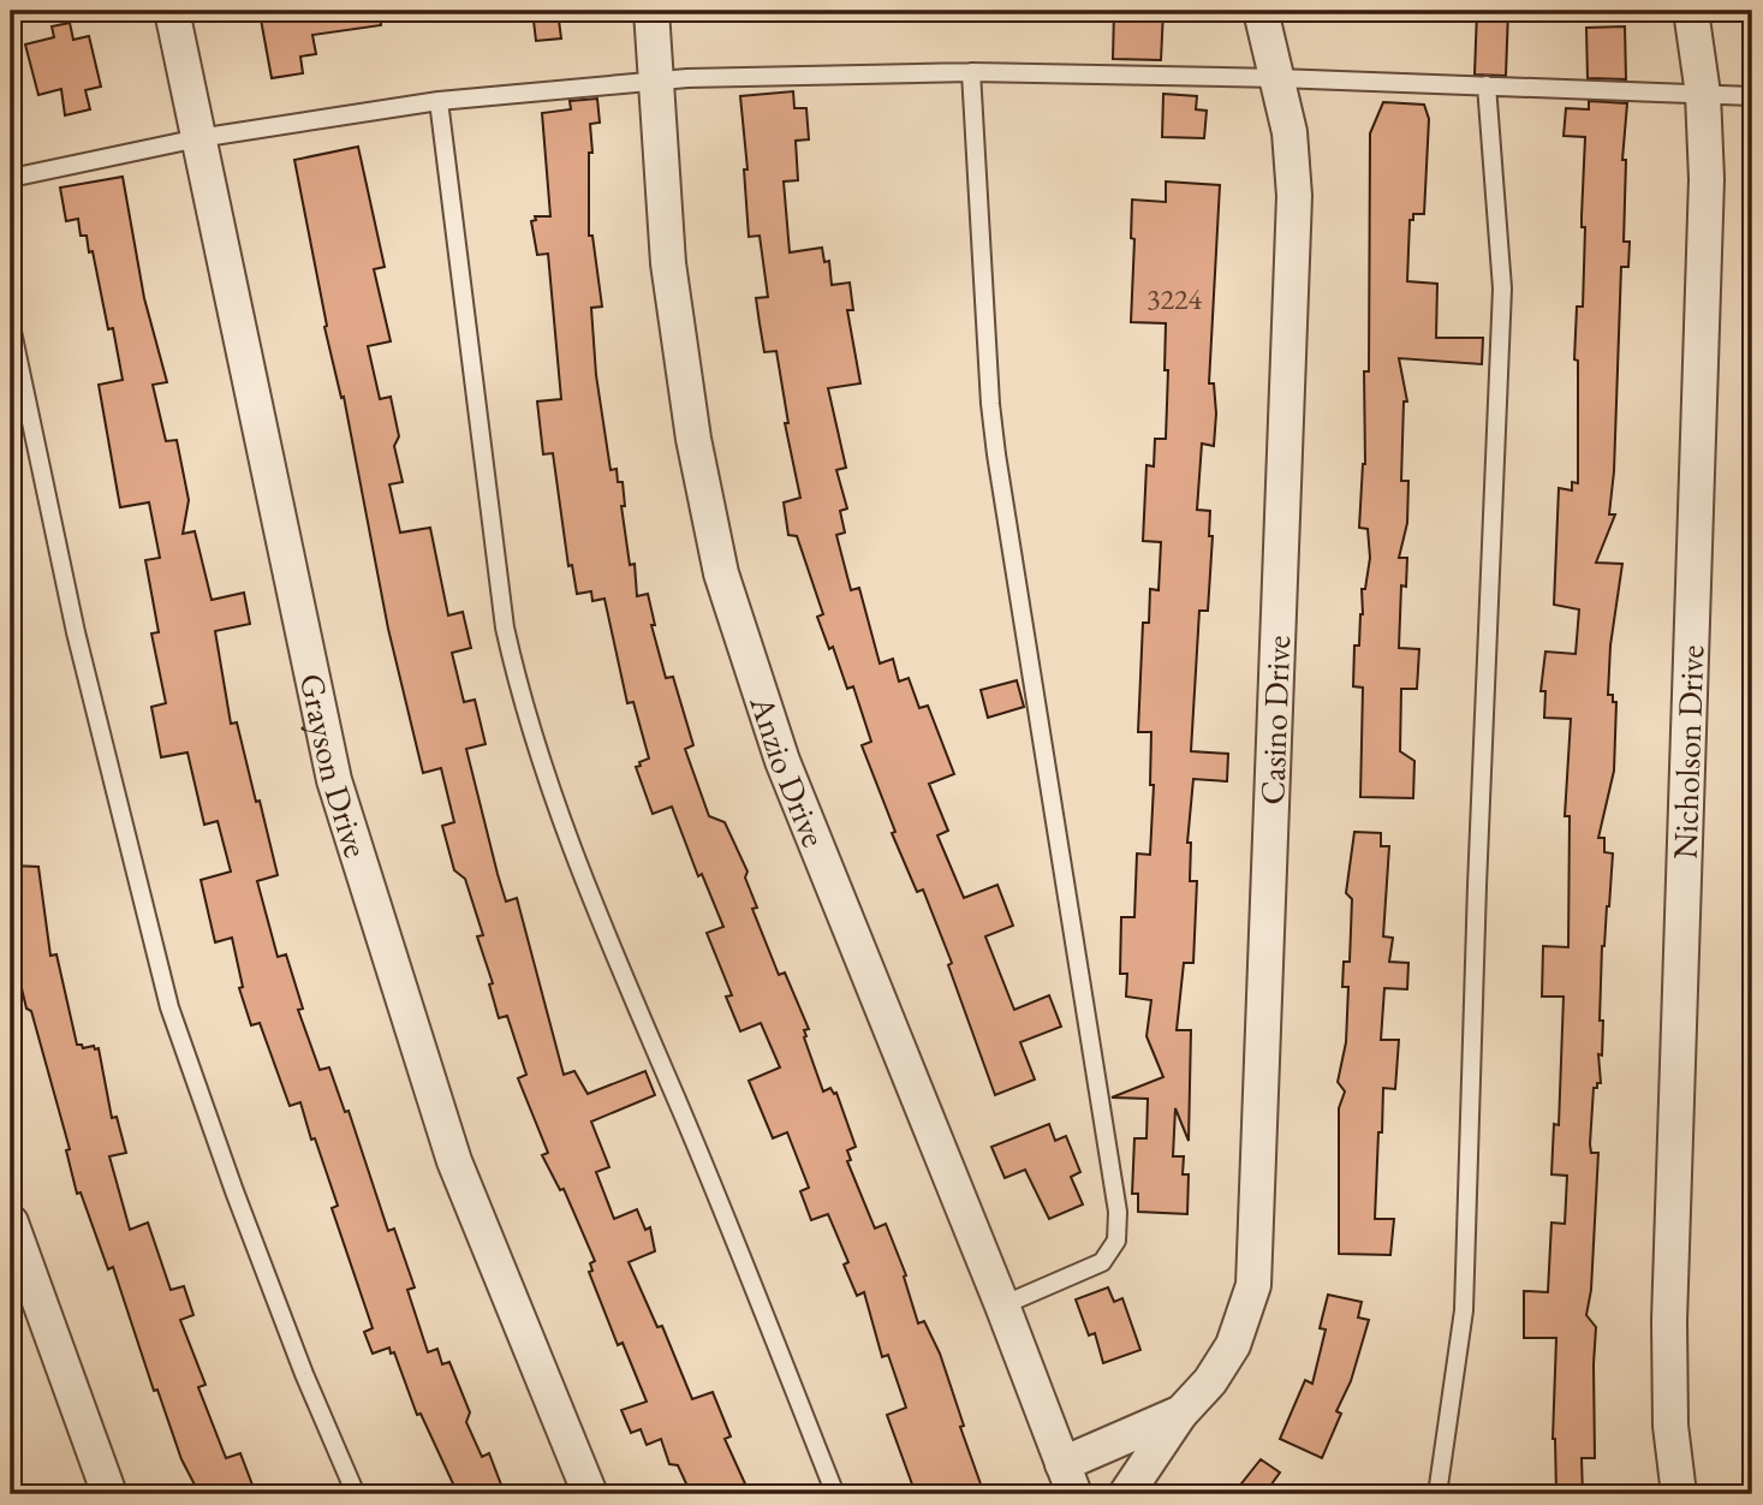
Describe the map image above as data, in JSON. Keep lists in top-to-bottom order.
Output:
{
  "streets": {
    "street": [
      "Casino Drive",
      "Nicholson Drive",
      "Grayson Drive",
      "Anzio Drive"
    ]
  },
  "crossings": [
    ["Casino Drive", "Anzio Drive"]
  ],
  "house_numbers": ["3224"]
}
